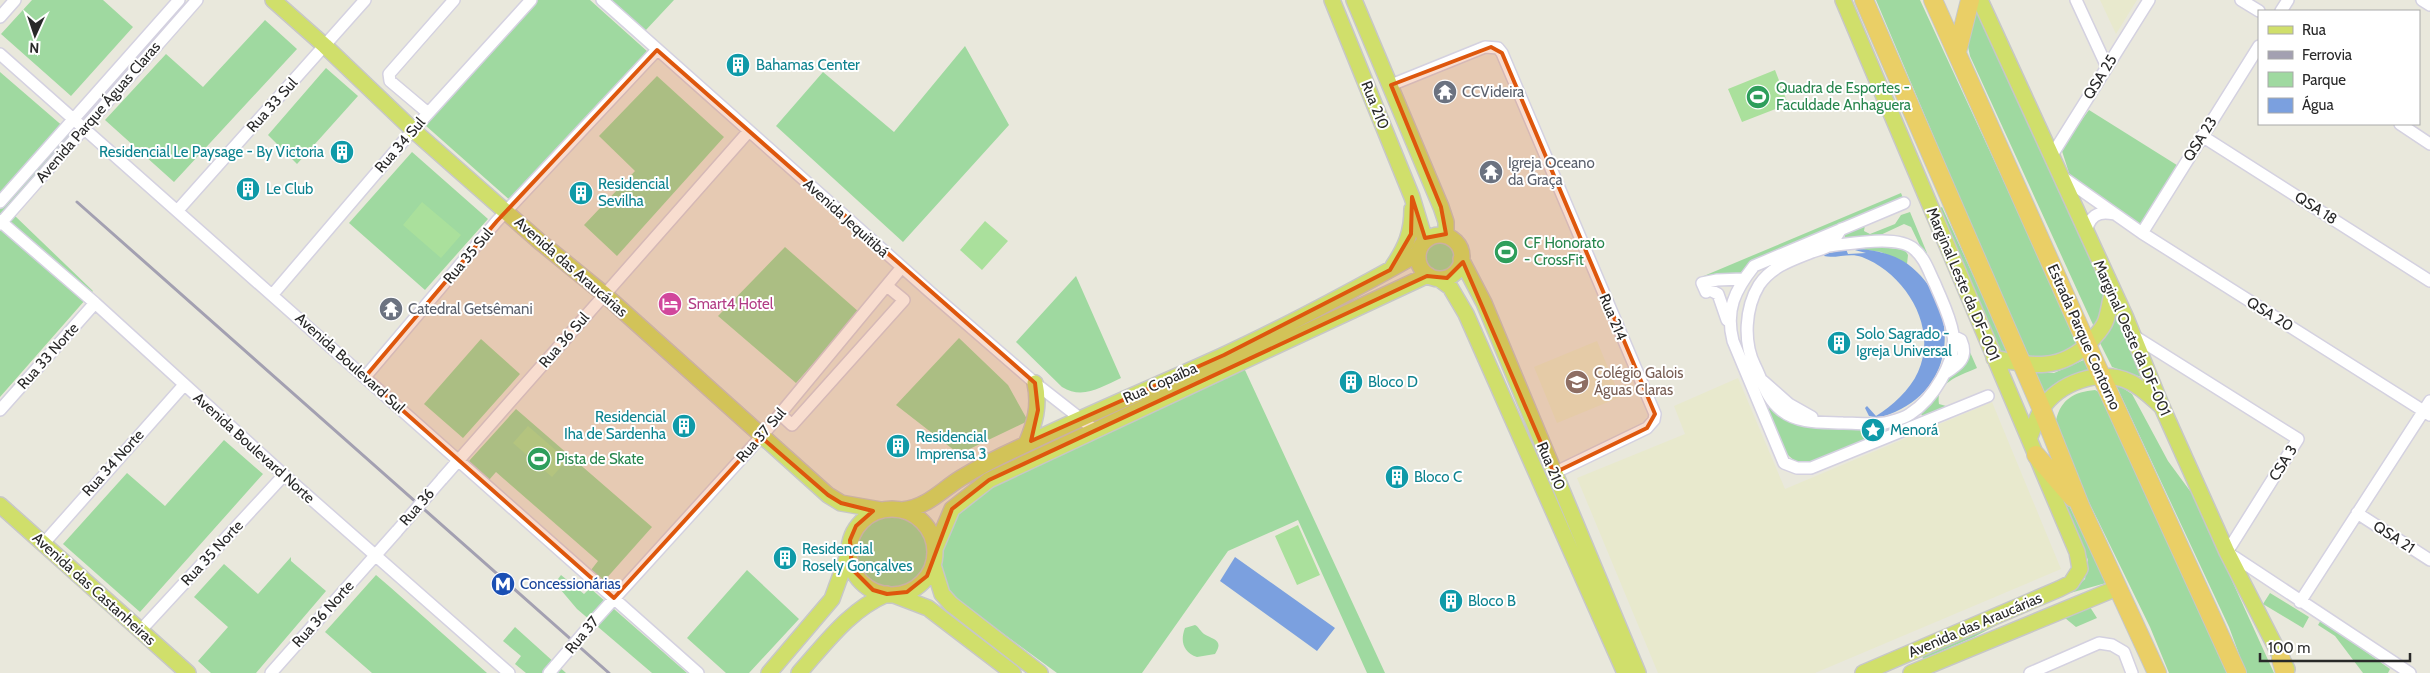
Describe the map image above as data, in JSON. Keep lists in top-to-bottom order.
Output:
{
  "streets": {
    "highway": ["Estrada Parque Contorno"],
    "main road": [
      "Rua 210",
      "Avenida das Araucárias",
      "Marginal Leste da DF-001",
      "Marginal Oeste da DF-001",
      "Rua Copaíba",
      "Avenida das Castanheiras"
    ],
    "street": [
      "QSA 25",
      "Rua 33 Sul",
      "Avenida Parque Águas Claras",
      "QSA 23",
      "Rua 34 Sul",
      "QSA 18",
      "Avenida Jequitibá",
      "Rua 35 Sul",
      "QSA 20",
      "Rua 214",
      "Rua 36 Sul",
      "Rua 33 Norte",
      "Avenida Boulevard Sul",
      "Rua 37 Sul",
      "Avenida Boulevard Norte",
      "Rua 34 Norte",
      "CSA 3",
      "Rua 36",
      "QSA 21",
      "Rua 35 Norte",
      "Rua 36 Norte",
      "Rua 37"
    ]
  },
  "crossings": [
    ["QSA 25", "Marginal Oeste da DF-001"],
    ["Rua 33 Sul", "Avenida das Araucárias"],
    ["Rua 33 Sul", "Avenida Boulevard Sul"],
    ["Rua 210", "Rua 214"],
    ["Rua 210", "Rua Copaíba"],
    ["Avenida Parque Águas Claras", "Avenida Boulevard Sul"],
    ["Avenida Parque Águas Claras", "Avenida Boulevard Norte"],
    ["QSA 23", "QSA 18"],
    ["QSA 23", "QSA 20"],
    ["Rua 34 Sul", "Avenida das Araucárias"],
    ["Rua 34 Sul", "Avenida Boulevard Sul"],
    ["Avenida Jequitibá", "Rua 35 Sul"],
    ["Avenida Jequitibá", "Rua 36 Sul"],
    ["Avenida Jequitibá", "Rua Copaíba"],
    ["Avenida Jequitibá", "Rua 37 Sul"],
    ["Rua 35 Sul", "Avenida das Araucárias"],
    ["Rua 35 Sul", "Avenida Boulevard Sul"],
    ["Avenida das Araucárias", "Marginal Leste da DF-001"],
    ["Avenida das Araucárias", "Rua 36 Sul"],
    ["Avenida das Araucárias", "Rua Copaíba"],
    ["Avenida das Araucárias", "Rua 37 Sul"],
    ["QSA 20", "Marginal Oeste da DF-001"],
    ["Marginal Oeste da DF-001", "CSA 3"],
    ["Rua 36 Sul", "Avenida Boulevard Sul"],
    ["Rua 36 Sul", "Rua 36"],
    ["Rua 33 Norte", "Avenida Boulevard Norte"],
    ["Avenida Boulevard Sul", "Rua 37 Sul"],
    ["Avenida Boulevard Sul", "Rua 36"],
    ["Avenida Boulevard Sul", "Rua 37"],
    ["Rua 37 Sul", "Rua 37"],
    ["Avenida Boulevard Norte", "Rua 34 Norte"],
    ["Avenida Boulevard Norte", "Rua 36"],
    ["Avenida Boulevard Norte", "Rua 35 Norte"],
    ["Avenida Boulevard Norte", "Rua 36 Norte"],
    ["Rua 34 Norte", "Avenida das Castanheiras"],
    ["Rua 36", "Rua 36 Norte"],
    ["Rua 35 Norte", "Avenida das Castanheiras"]
  ],
  "places": {
    "building": [
      "Bahamas Center",
      "Residencial Le Paysage - By Victoria",
      "Le Club",
      "Residencial Sevilha",
      "Solo Sagrado - Igreja Universal",
      "Bloco D",
      "Residencial Iha de Sardenha",
      "Residencial Imprensa 3",
      "Bloco C",
      "Residencial Rosely Gonçalves",
      "Bloco B"
    ],
    "temple": ["CCVideira", "Igreja Oceano da Graça", "Catedral Getsêmani"],
    "sports": ["Quadra de Esportes - Faculdade Anhaguera", "CF Honorato - CrossFit", "Pista de Skate"],
    "hotel": ["Smart4 Hotel"],
    "school or university": ["Colégio Galois Águas Claras"],
    "place": ["Menorá"],
    "metro station": ["Concessionárias"]
  },
  "legend": [
    "Rua",
    "Ferrovia",
    "Parque",
    "Água"
  ],
  "scale_bar": "100 m",
  "north": "bottom"
}
